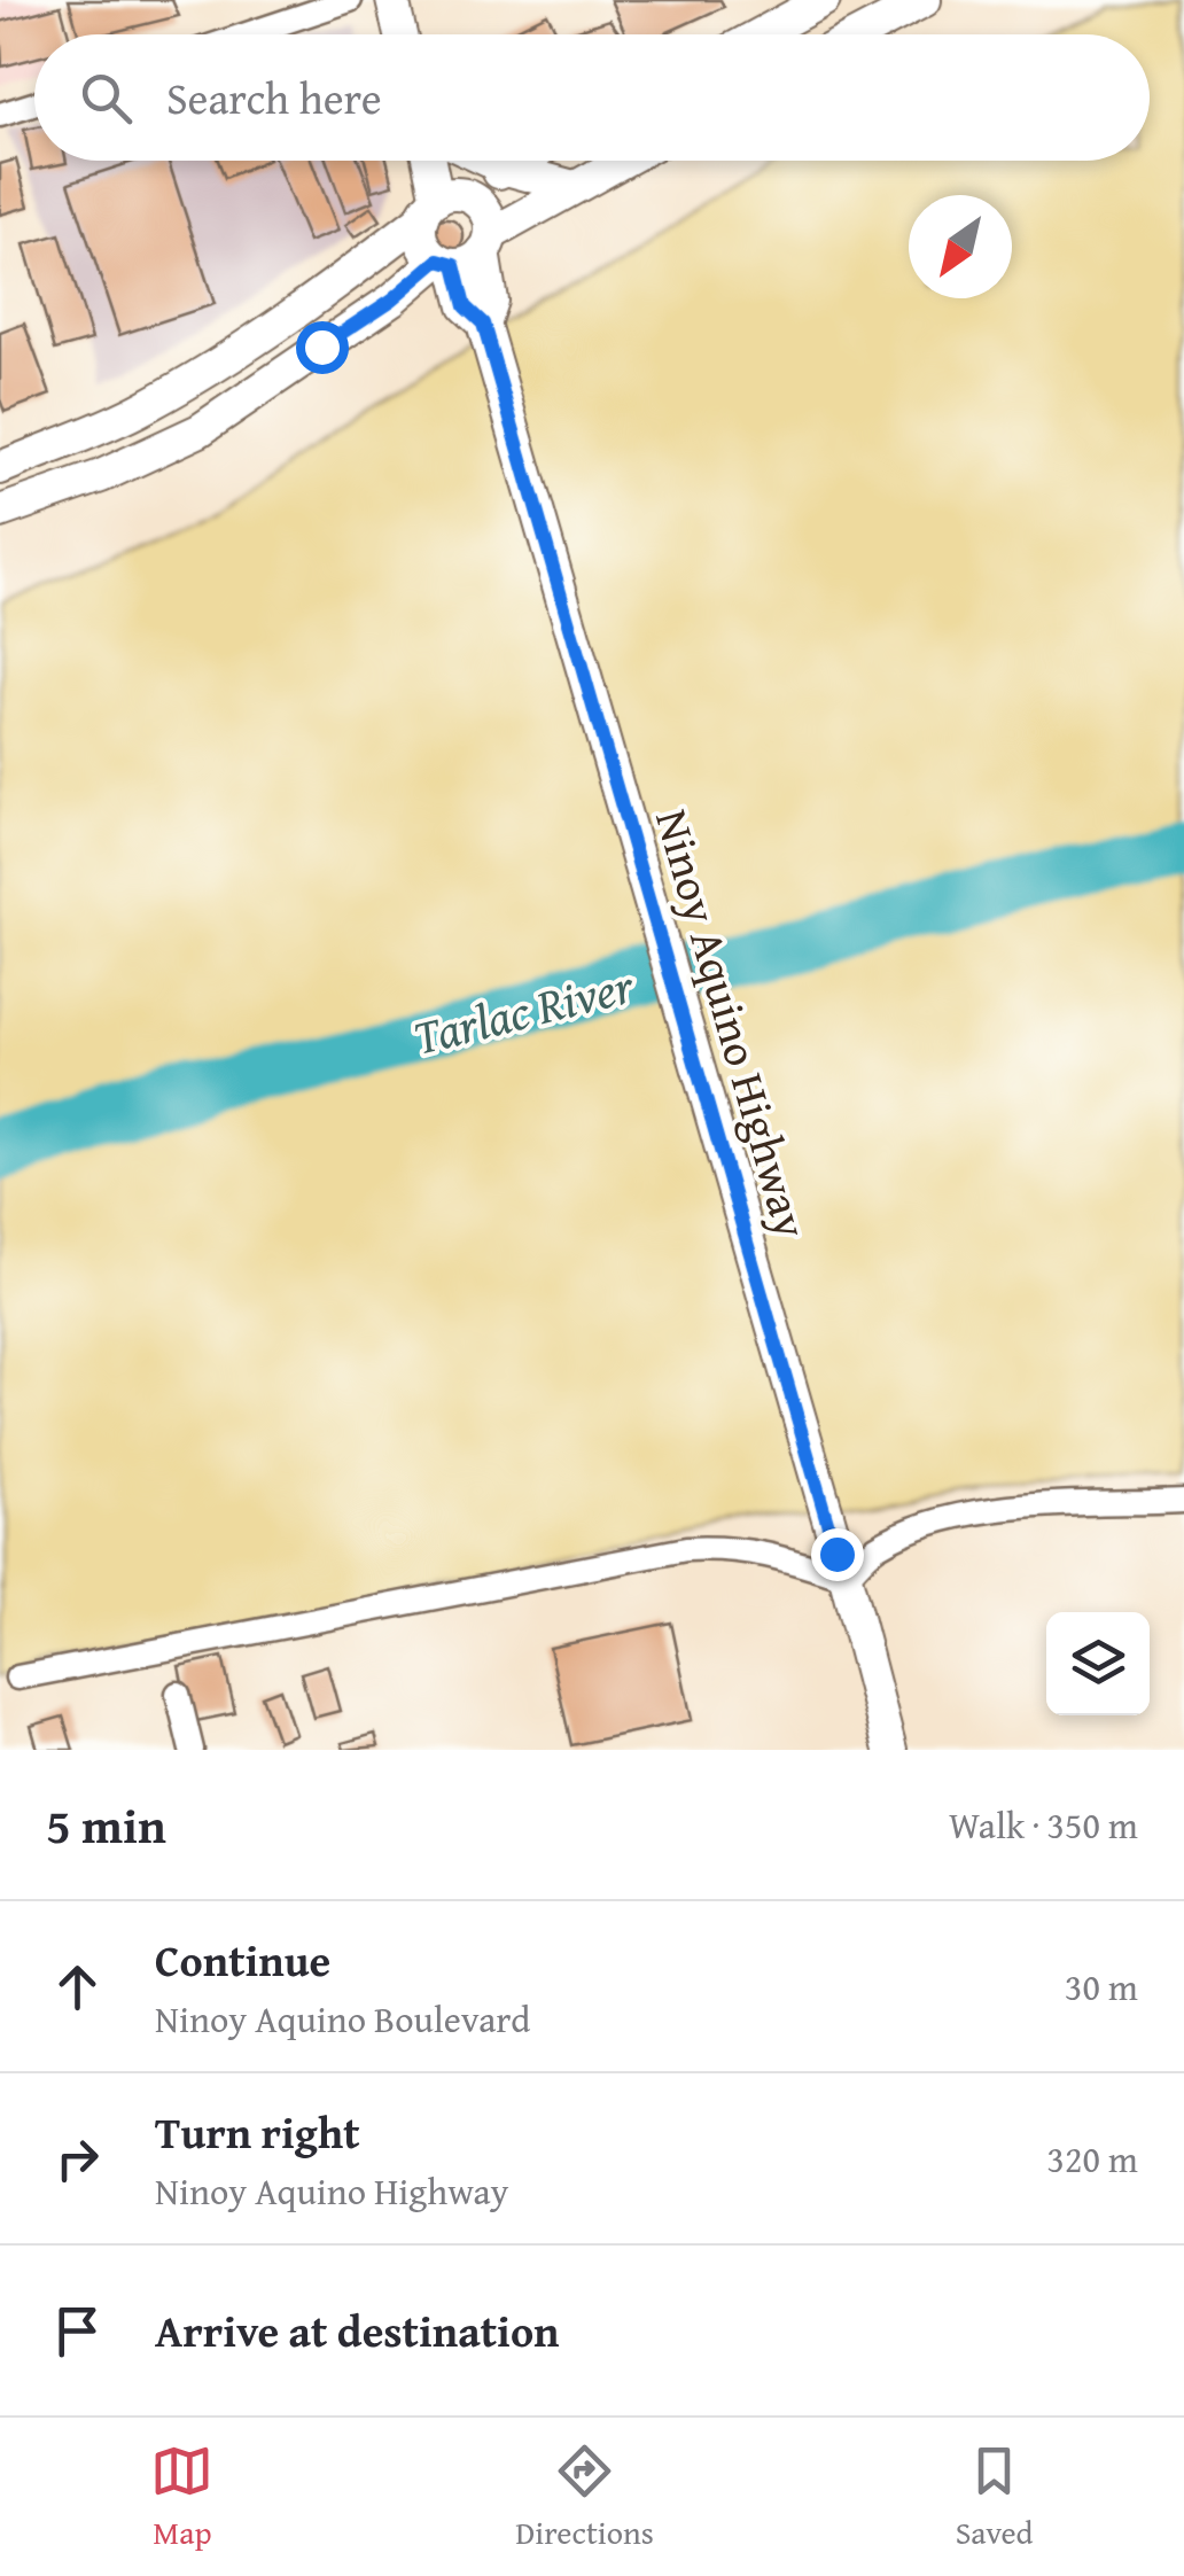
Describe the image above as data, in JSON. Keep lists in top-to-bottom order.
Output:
{
  "streets": {
    "main road": ["Ninoy Aquino Highway"]
  },
  "water": ["Tarlac River"],
  "north": "bottom left",
  "page": {
    "search": "Search here",
    "heading": ["5 min", "Walk · 350 m"],
    "list": [
      ["Continue", "Ninoy Aquino Boulevard", "30 m"],
      ["Turn right", "Ninoy Aquino Highway", "320 m"],
      "Arrive at destination"
    ],
    "nav": ["Map", "Directions", "Saved"]
  }
}
